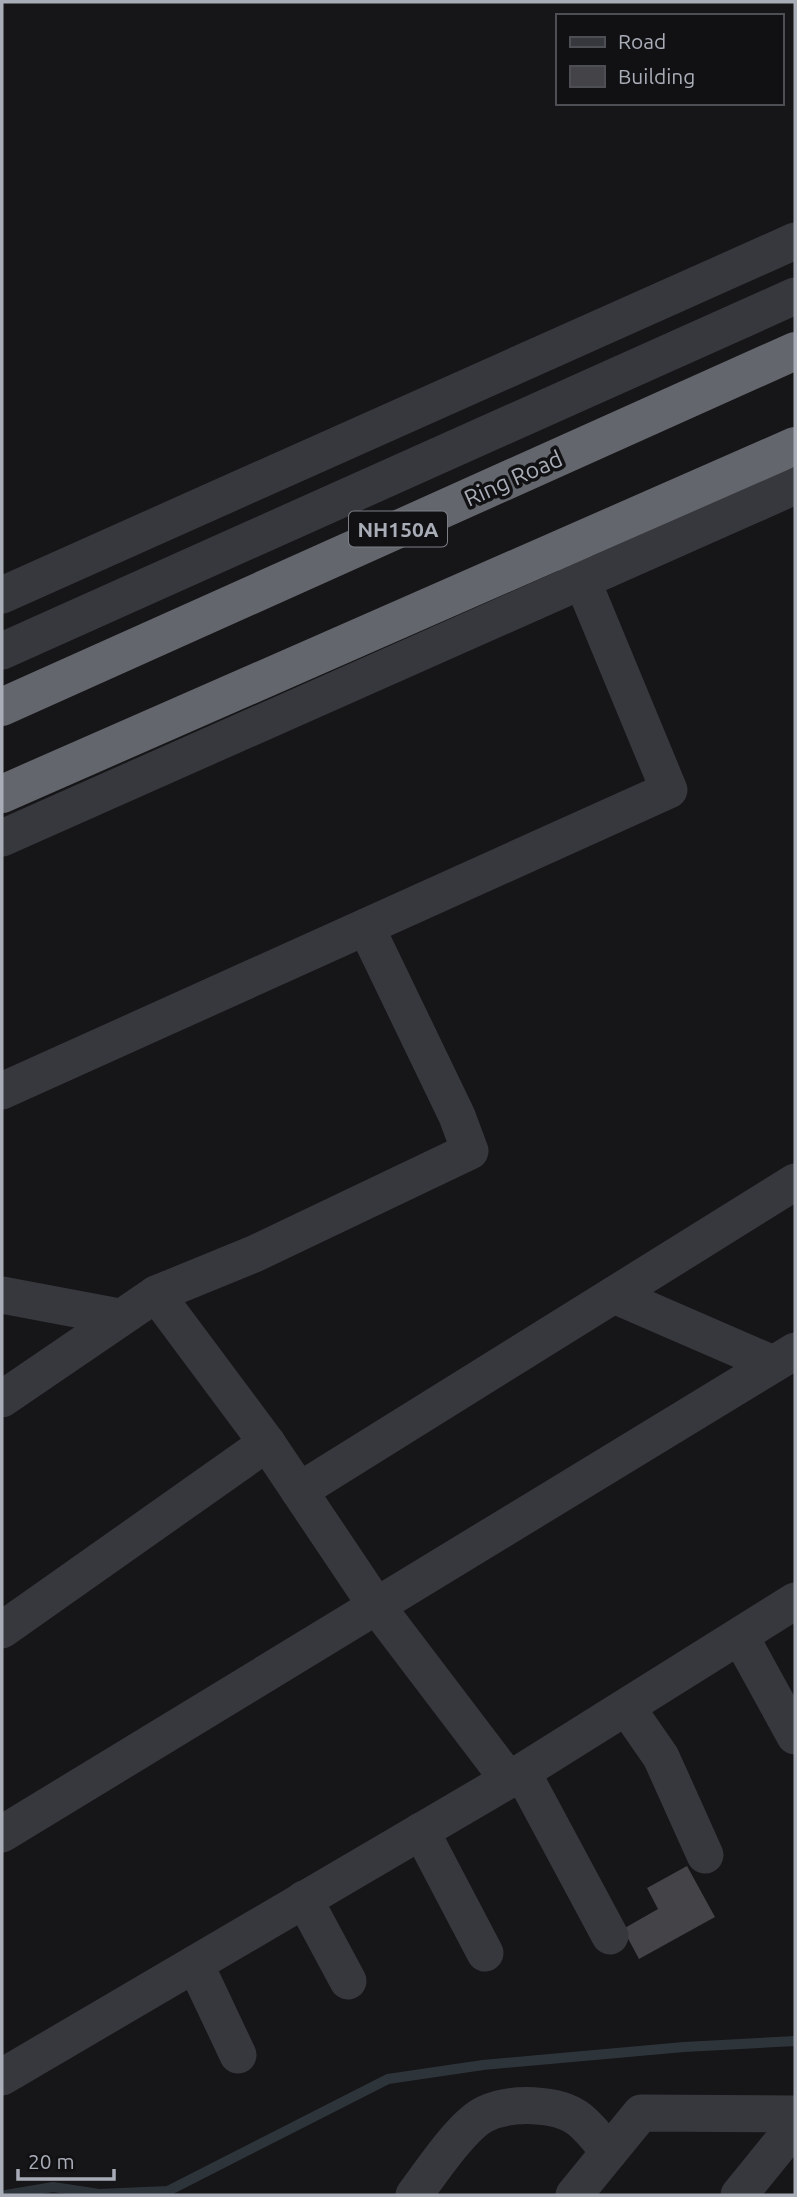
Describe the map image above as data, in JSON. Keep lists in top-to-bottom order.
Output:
{
  "streets": {
    "highway": ["Ring Road", "NH150A"]
  },
  "legend": ["Road", "Building"],
  "scale_bar": "20 m"
}
